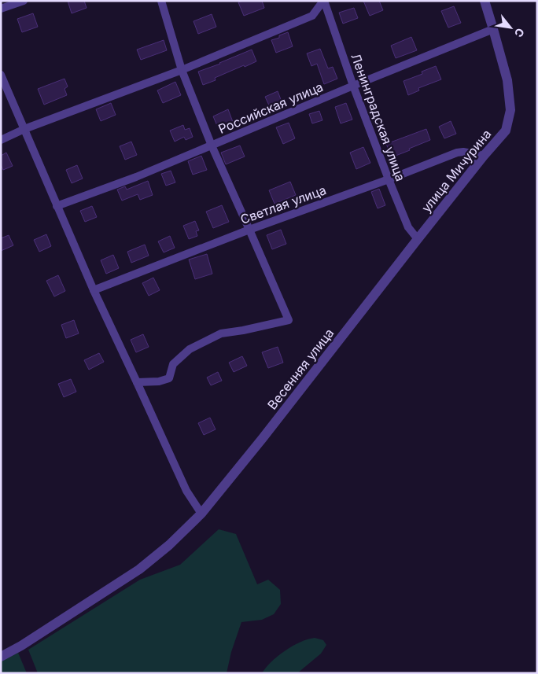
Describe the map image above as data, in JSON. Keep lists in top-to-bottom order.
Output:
{
  "streets": {
    "street": [
      "Российская улица",
      "Ленинградская улица",
      "улица Мичурина",
      "Светлая улица",
      "Весенняя улица"
    ]
  },
  "crossings": [
    ["Российская улица", "Ленинградская улица"],
    ["Российская улица", "улица Мичурина"],
    ["Ленинградская улица", "улица Мичурина"],
    ["Ленинградская улица", "Светлая улица"],
    ["Ленинградская улица", "Весенняя улица"],
    ["улица Мичурина", "Светлая улица"],
    ["улица Мичурина", "Весенняя улица"]
  ],
  "north": "bottom right"
}
